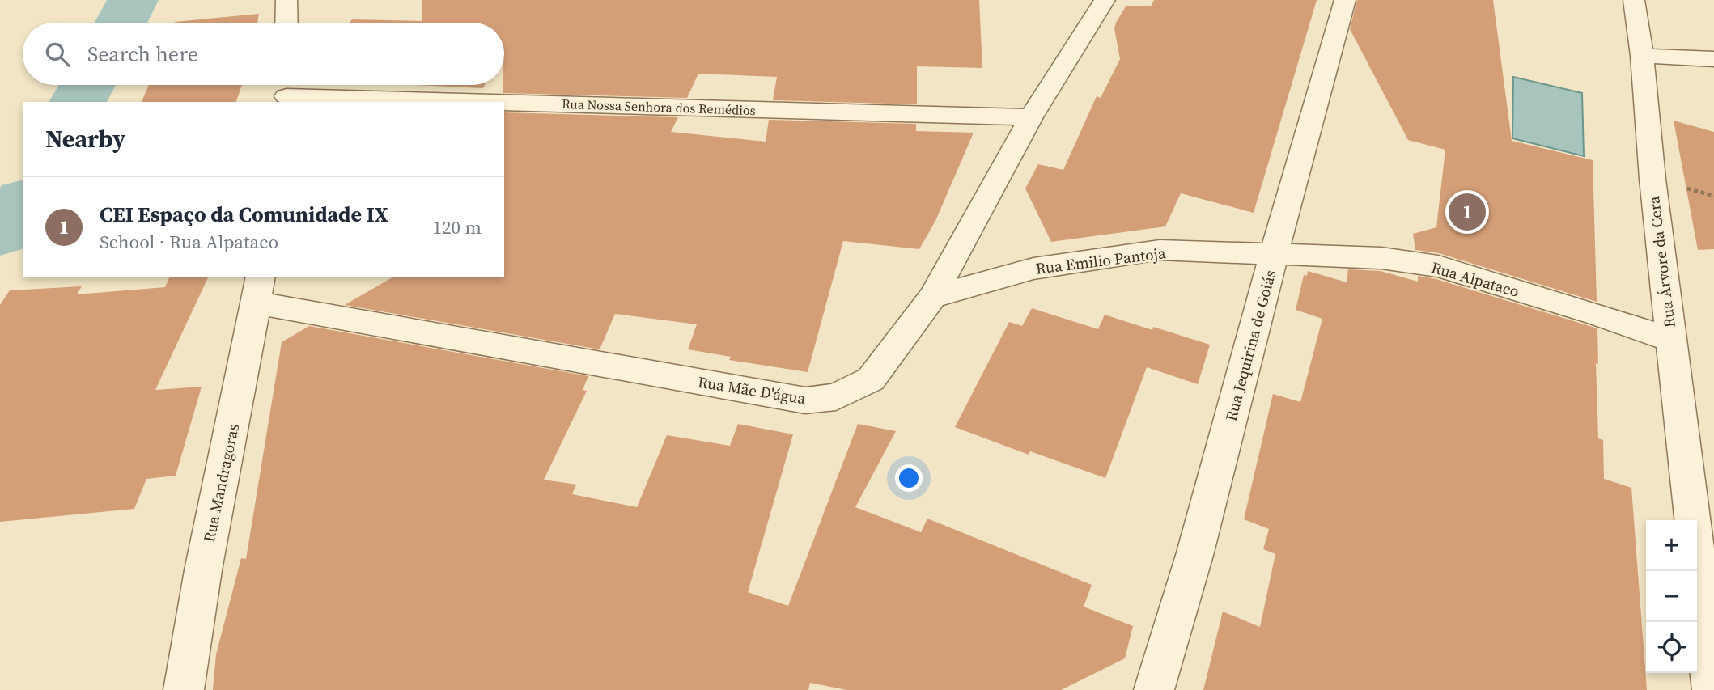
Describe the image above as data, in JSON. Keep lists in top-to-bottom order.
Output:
{
  "streets": {
    "street": [
      "Rua Nossa Senhora dos Remédios",
      "Rua Emilio Pantoja",
      "Rua Árvore da Cera",
      "Rua Alpataco",
      "Rua Jequirina de Goiás",
      "Rua Mãe D'água",
      "Rua Mandragoras"
    ]
  },
  "crossings": [
    ["Rua Nossa Senhora dos Remédios", "Rua Mãe D'água"],
    ["Rua Emilio Pantoja", "Rua Alpataco"],
    ["Rua Emilio Pantoja", "Rua Jequirina de Goiás"],
    ["Rua Emilio Pantoja", "Rua Mãe D'água"],
    ["Rua Árvore da Cera", "Rua Alpataco"],
    ["Rua Alpataco", "Rua Jequirina de Goiás"],
    ["Rua Mãe D'água", "Rua Mandragoras"]
  ],
  "page": {
    "search": "Search here",
    "heading": "Nearby",
    "list": [
      {
        "mark": "1",
        "name": "CEI Espaço da Comunidade IX",
        "note": "School · Rua Alpataco",
        "value": "120 m"
      }
    ],
    "pins": "1",
    "map_buttons": ["+", "−"]
  }
}
